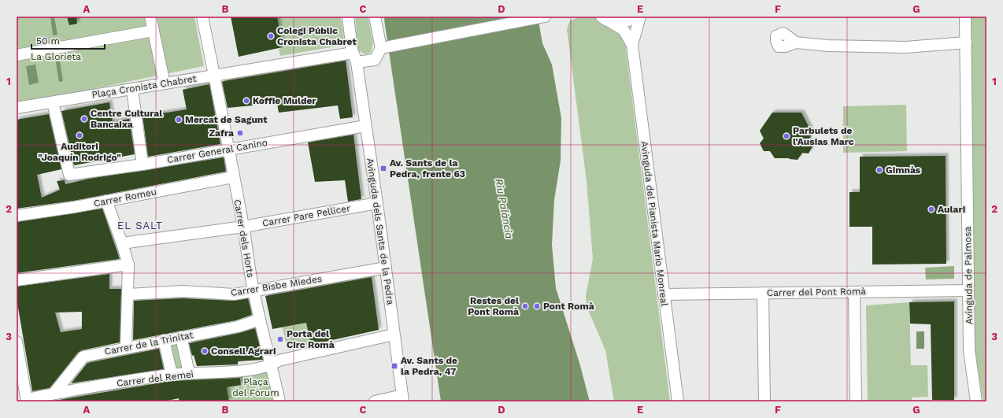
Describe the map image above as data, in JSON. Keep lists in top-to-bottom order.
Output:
{
  "streets": {
    "street": [
      "Plaça Cronista Chabret",
      "Carrer General Canino",
      "Carrer Romeu",
      "Carrer Pare Pellicer",
      "Avinguda del Pianista Mario Monreal",
      "Avinguda dels Sants de la Pedra",
      "Carrer dels Horts",
      "Avinguda de Palmosa",
      "Carrer Bisbe Miedes",
      "Carrer del Pont Romà",
      "Carrer de la Trinitat",
      "Carrer del Remei"
    ]
  },
  "crossings": [
    ["Plaça Cronista Chabret", "Carrer General Canino"],
    ["Plaça Cronista Chabret", "Avinguda dels Sants de la Pedra"],
    ["Plaça Cronista Chabret", "Carrer dels Horts"],
    ["Carrer General Canino", "Avinguda dels Sants de la Pedra"],
    ["Carrer General Canino", "Carrer dels Horts"],
    ["Carrer Romeu", "Carrer dels Horts"],
    ["Carrer Pare Pellicer", "Avinguda dels Sants de la Pedra"],
    ["Carrer Pare Pellicer", "Carrer dels Horts"],
    ["Avinguda del Pianista Mario Monreal", "Carrer del Pont Romà"],
    ["Avinguda dels Sants de la Pedra", "Carrer Bisbe Miedes"],
    ["Avinguda dels Sants de la Pedra", "Carrer del Remei"],
    ["Carrer dels Horts", "Carrer Bisbe Miedes"],
    ["Carrer dels Horts", "Carrer de la Trinitat"],
    ["Carrer dels Horts", "Carrer del Remei"],
    ["Avinguda de Palmosa", "Carrer del Pont Romà"],
    ["Carrer de la Trinitat", "Carrer del Remei"]
  ],
  "districts": ["EL SALT"],
  "water": ["Riu Palància"],
  "parks": ["La Glorieta", "Plaça del Fòrum"],
  "places": {
    "other": [
      "Colegi Públic Cronista Chabret",
      "Koffie Mulder",
      "Centre Cultural Bancaixa",
      "Mercat de Sagunt",
      "Zafra",
      "Auditori \"Joaquín Rodrigo\"",
      "Parbulets de l'Ausias Marc",
      "Gimnàs",
      "Aulari",
      "Restes del Pont Romà",
      "Pont Romà",
      "Porta del Circ Romà",
      "Consell Agrari"
    ],
    "transit": ["Av. Sants de la Pedra, frente 63", "Av. Sants de la Pedra, 47"]
  },
  "scale_bar": "50 m",
  "grid": {
    "columns": [
      "A",
      "B",
      "C",
      "D",
      "E",
      "F",
      "G"
    ],
    "rows": ["1", "2", "3"]
  }
}
